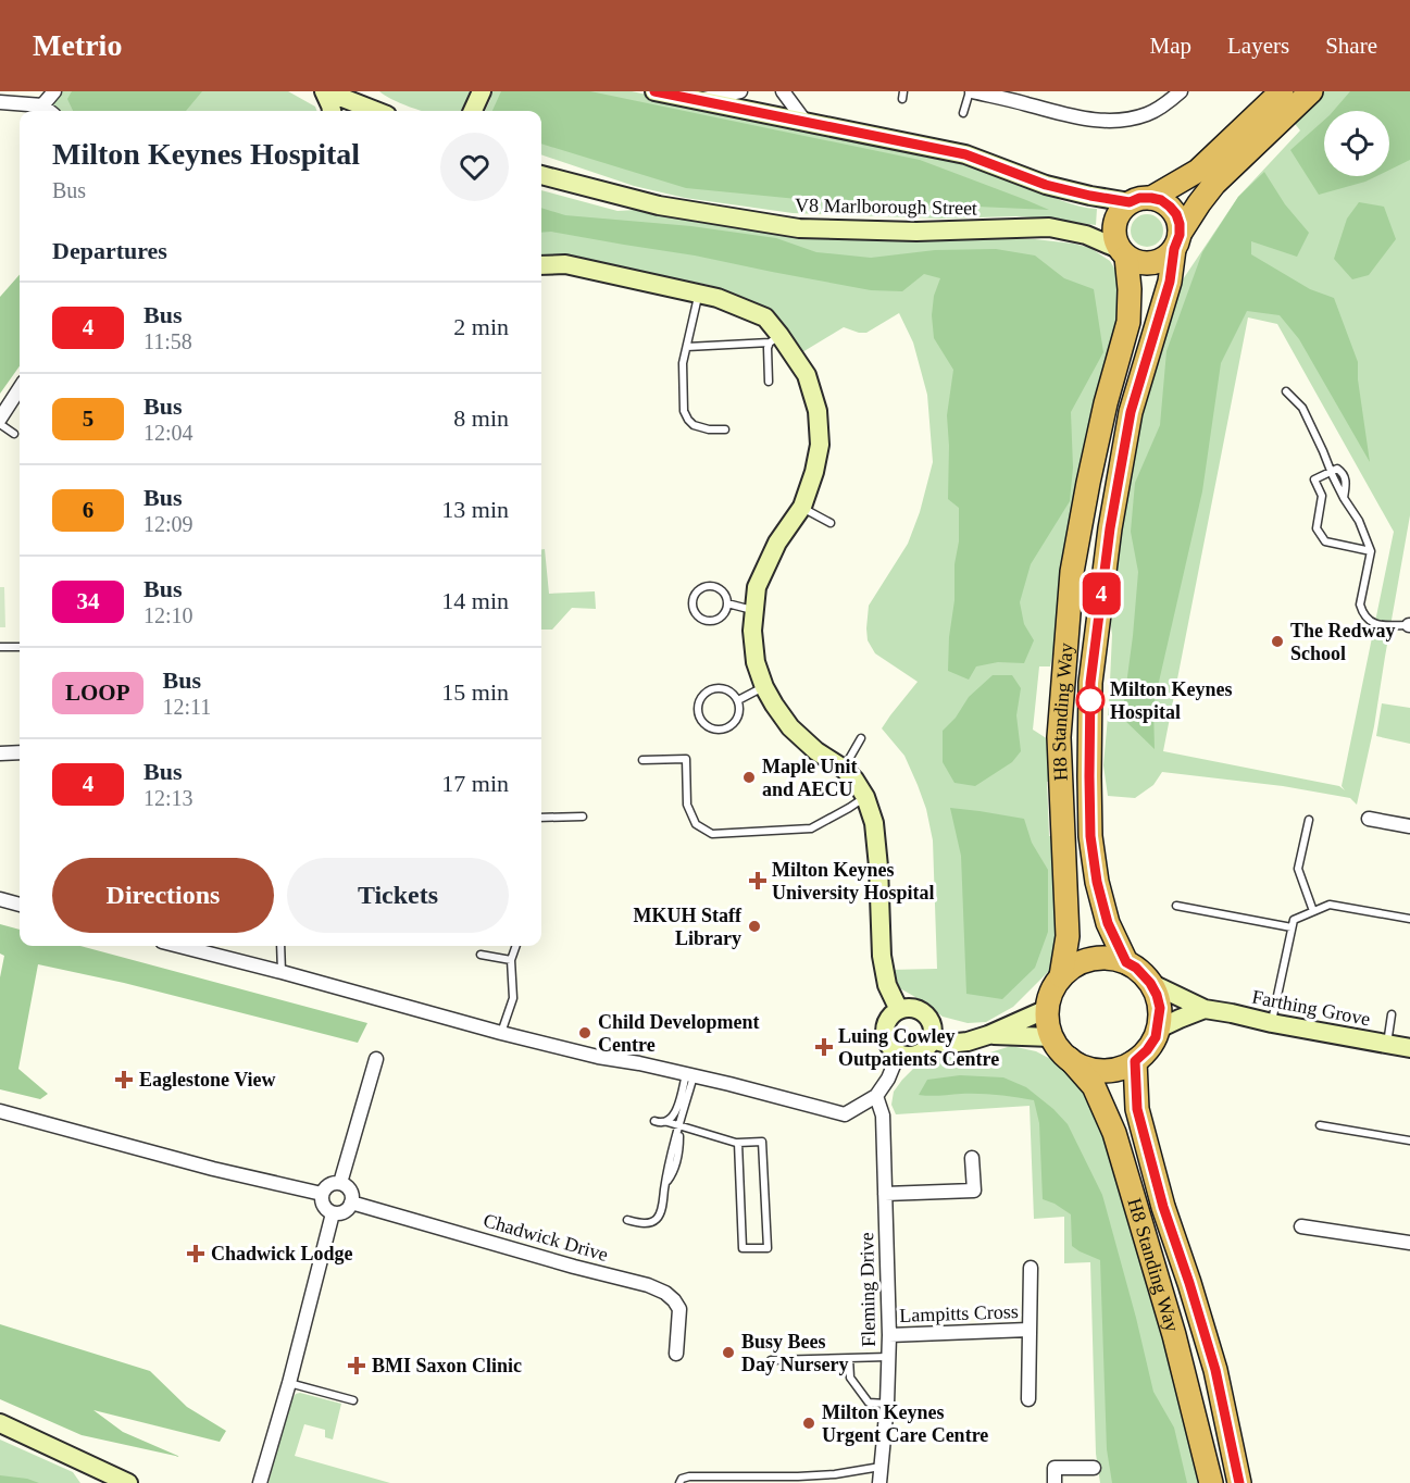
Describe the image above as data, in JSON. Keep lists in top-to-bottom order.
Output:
{
  "streets": {
    "highway": ["H8 Standing Way"],
    "street": [
      "V8 Marlborough Street",
      "Farthing Grove",
      "Chadwick Drive",
      "Fleming Drive",
      "Lampitts Cross"
    ]
  },
  "crossings": [
    ["V8 Marlborough Street", "H8 Standing Way"],
    ["H8 Standing Way", "Farthing Grove"],
    ["Fleming Drive", "Lampitts Cross"]
  ],
  "places": {
    "other": [
      "The Redway School",
      "Milton Keynes Hospital",
      "Maple Unit and AECU",
      "MKUH Staff Library",
      "Child Development Centre",
      "Busy Bees Day Nursery",
      "Milton Keynes Urgent Care Centre"
    ],
    "health": [
      "Milton Keynes University Hospital",
      "Luing Cowley Outpatients Centre",
      "Eaglestone View",
      "Chadwick Lodge",
      "BMI Saxon Clinic"
    ]
  },
  "lines": ["bus line 4"],
  "page": {
    "header": "Metrio",
    "nav": ["Map", "Layers", "Share"],
    "on_map": "4",
    "heading": [
      ["Milton Keynes Hospital", "Bus"],
      "Departures"
    ],
    "list": [
      {
        "mark": "4",
        "name": "Bus",
        "note": "11:58",
        "value": "2 min"
      },
      {
        "mark": "5",
        "name": "Bus",
        "note": "12:04",
        "value": "8 min"
      },
      {
        "mark": "6",
        "name": "Bus",
        "note": "12:09",
        "value": "13 min"
      },
      {
        "mark": "34",
        "name": "Bus",
        "note": "12:10",
        "value": "14 min"
      },
      {
        "mark": "LOOP",
        "name": "Bus",
        "note": "12:11",
        "value": "15 min"
      },
      {
        "mark": "4",
        "name": "Bus",
        "note": "12:13",
        "value": "17 min"
      }
    ],
    "buttons": ["Directions", "Tickets"]
  }
}
